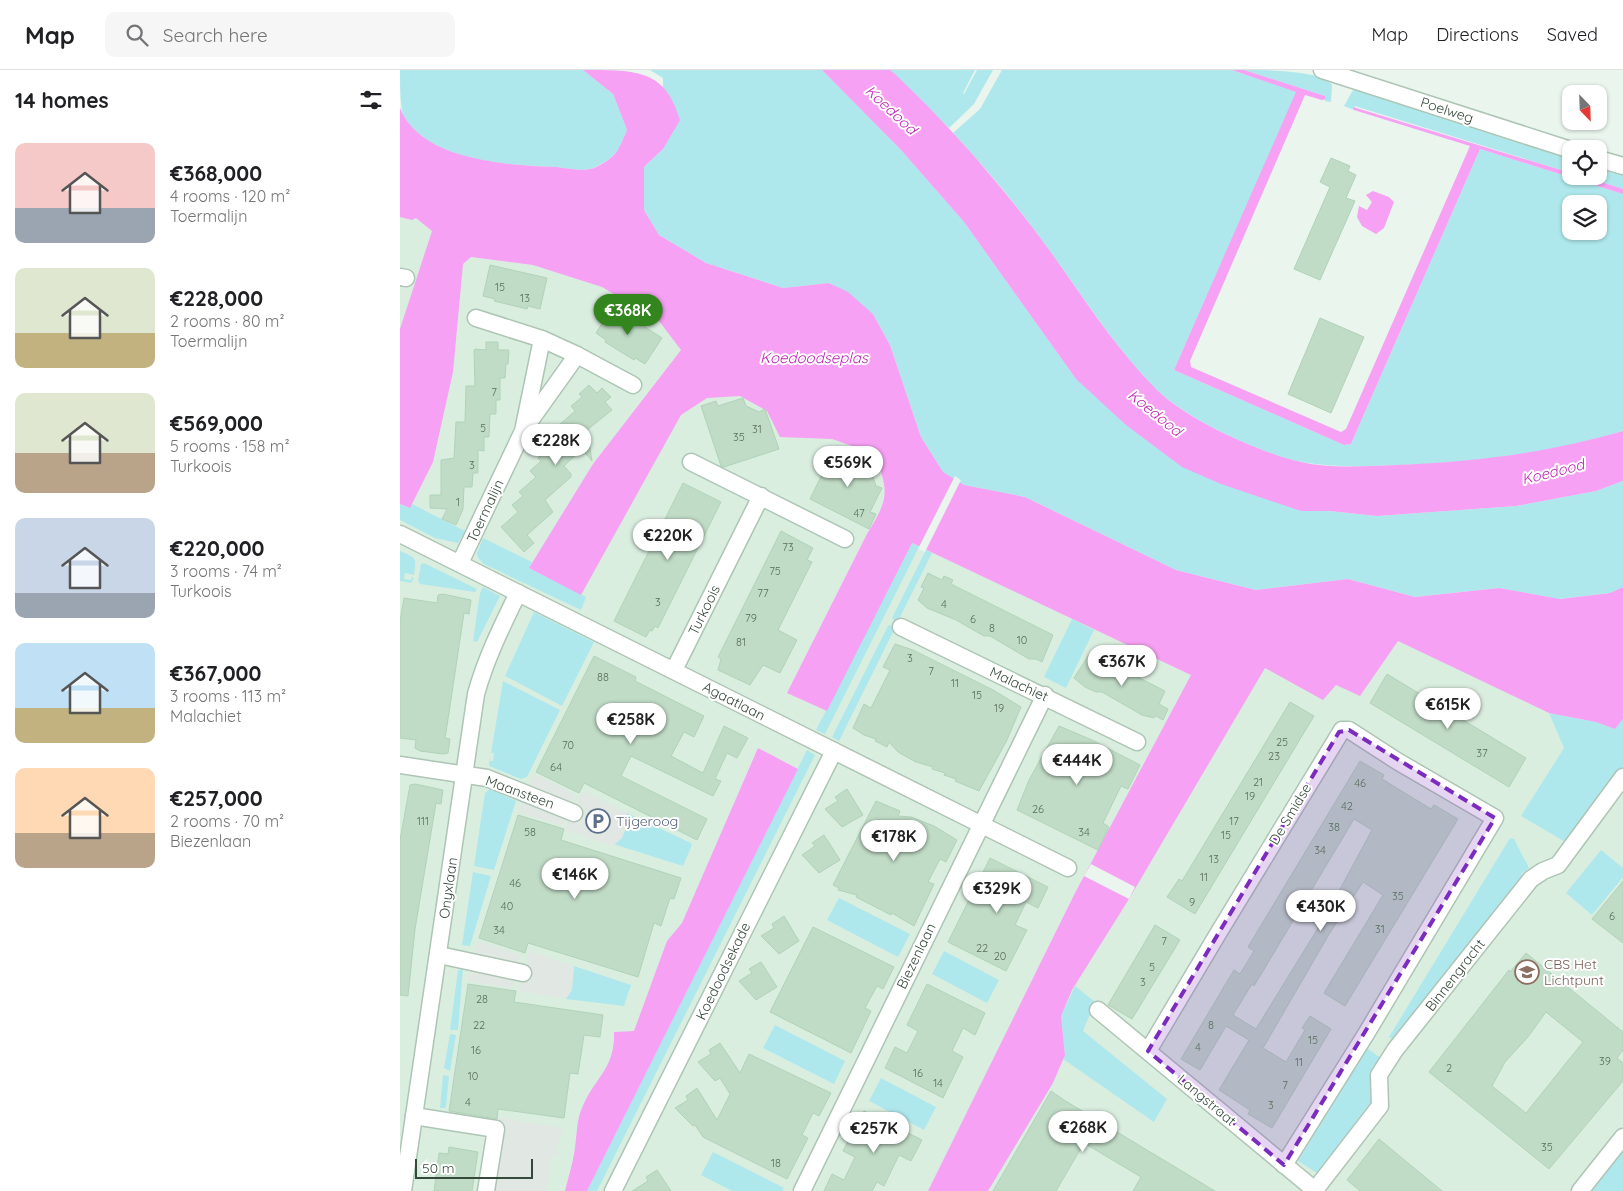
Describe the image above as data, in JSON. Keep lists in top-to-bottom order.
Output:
{
  "streets": {
    "street": [
      "Poelweg",
      "Toermalijn",
      "Turkoois",
      "Malachiet",
      "Agaatlaan",
      "Maansteen",
      "De Smidse",
      "Onyxlaan",
      "Biezenlaan",
      "Koedoodsekade",
      "Binnengracht",
      "Langstraat"
    ]
  },
  "crossings": [
    ["Toermalijn", "Agaatlaan"],
    ["Turkoois", "Agaatlaan"],
    ["Malachiet", "Biezenlaan"],
    ["Agaatlaan", "Onyxlaan"],
    ["Agaatlaan", "Biezenlaan"],
    ["Agaatlaan", "Koedoodsekade"],
    ["Maansteen", "Onyxlaan"],
    ["De Smidse", "Langstraat"],
    ["Binnengracht", "Langstraat"]
  ],
  "water": ["Koedood", "Koedoodseplas"],
  "places": {
    "parking": ["Tijgeroog"],
    "school or university": ["CBS Het Lichtpunt"]
  },
  "house_numbers": [
    "15",
    "13",
    "7",
    "5",
    "31",
    "35",
    "3",
    "1",
    "47",
    "73",
    "75",
    "77",
    "3",
    "4",
    "79",
    "6",
    "8",
    "10",
    "81",
    "3",
    "7",
    "88",
    "11",
    "15",
    "19",
    "25",
    "70",
    "37",
    "23",
    "64",
    "21",
    "46",
    "19",
    "42",
    "26",
    "111",
    "17",
    "38",
    "58",
    "34",
    "15",
    "34",
    "13",
    "11",
    "46",
    "35",
    "9",
    "40",
    "6",
    "31",
    "34",
    "7",
    "22",
    "20",
    "5",
    "3",
    "28",
    "22",
    "8",
    "15",
    "4",
    "16",
    "39",
    "11",
    "2",
    "16",
    "10",
    "14",
    "7",
    "4",
    "3",
    "35",
    "18"
  ],
  "scale_bar": "50 m",
  "north": "bottom right",
  "page": {
    "header": "Map",
    "search": "Search here",
    "nav": ["Map", "Directions", "Saved"],
    "heading": "14 homes",
    "list": [
      {
        "name": "€368,000",
        "note": "4 rooms · 120 m² · Toermalijn"
      },
      {
        "name": "€228,000",
        "note": "2 rooms · 80 m² · Toermalijn"
      },
      {
        "name": "€569,000",
        "note": "5 rooms · 158 m² · Turkoois"
      },
      {
        "name": "€220,000",
        "note": "3 rooms · 74 m² · Turkoois"
      },
      {
        "name": "€367,000",
        "note": "3 rooms · 113 m² · Malachiet"
      },
      {
        "name": "€257,000",
        "note": "2 rooms · 70 m² · Biezenlaan"
      }
    ],
    "price": [
      "€368K",
      "€228K",
      "€569K",
      "€220K",
      "€367K",
      "€615K",
      "€258K",
      "€444K",
      "€178K",
      "€146K",
      "€329K",
      "€430K",
      "€268K",
      "€257K"
    ],
    "scale": "50 m"
  }
}
